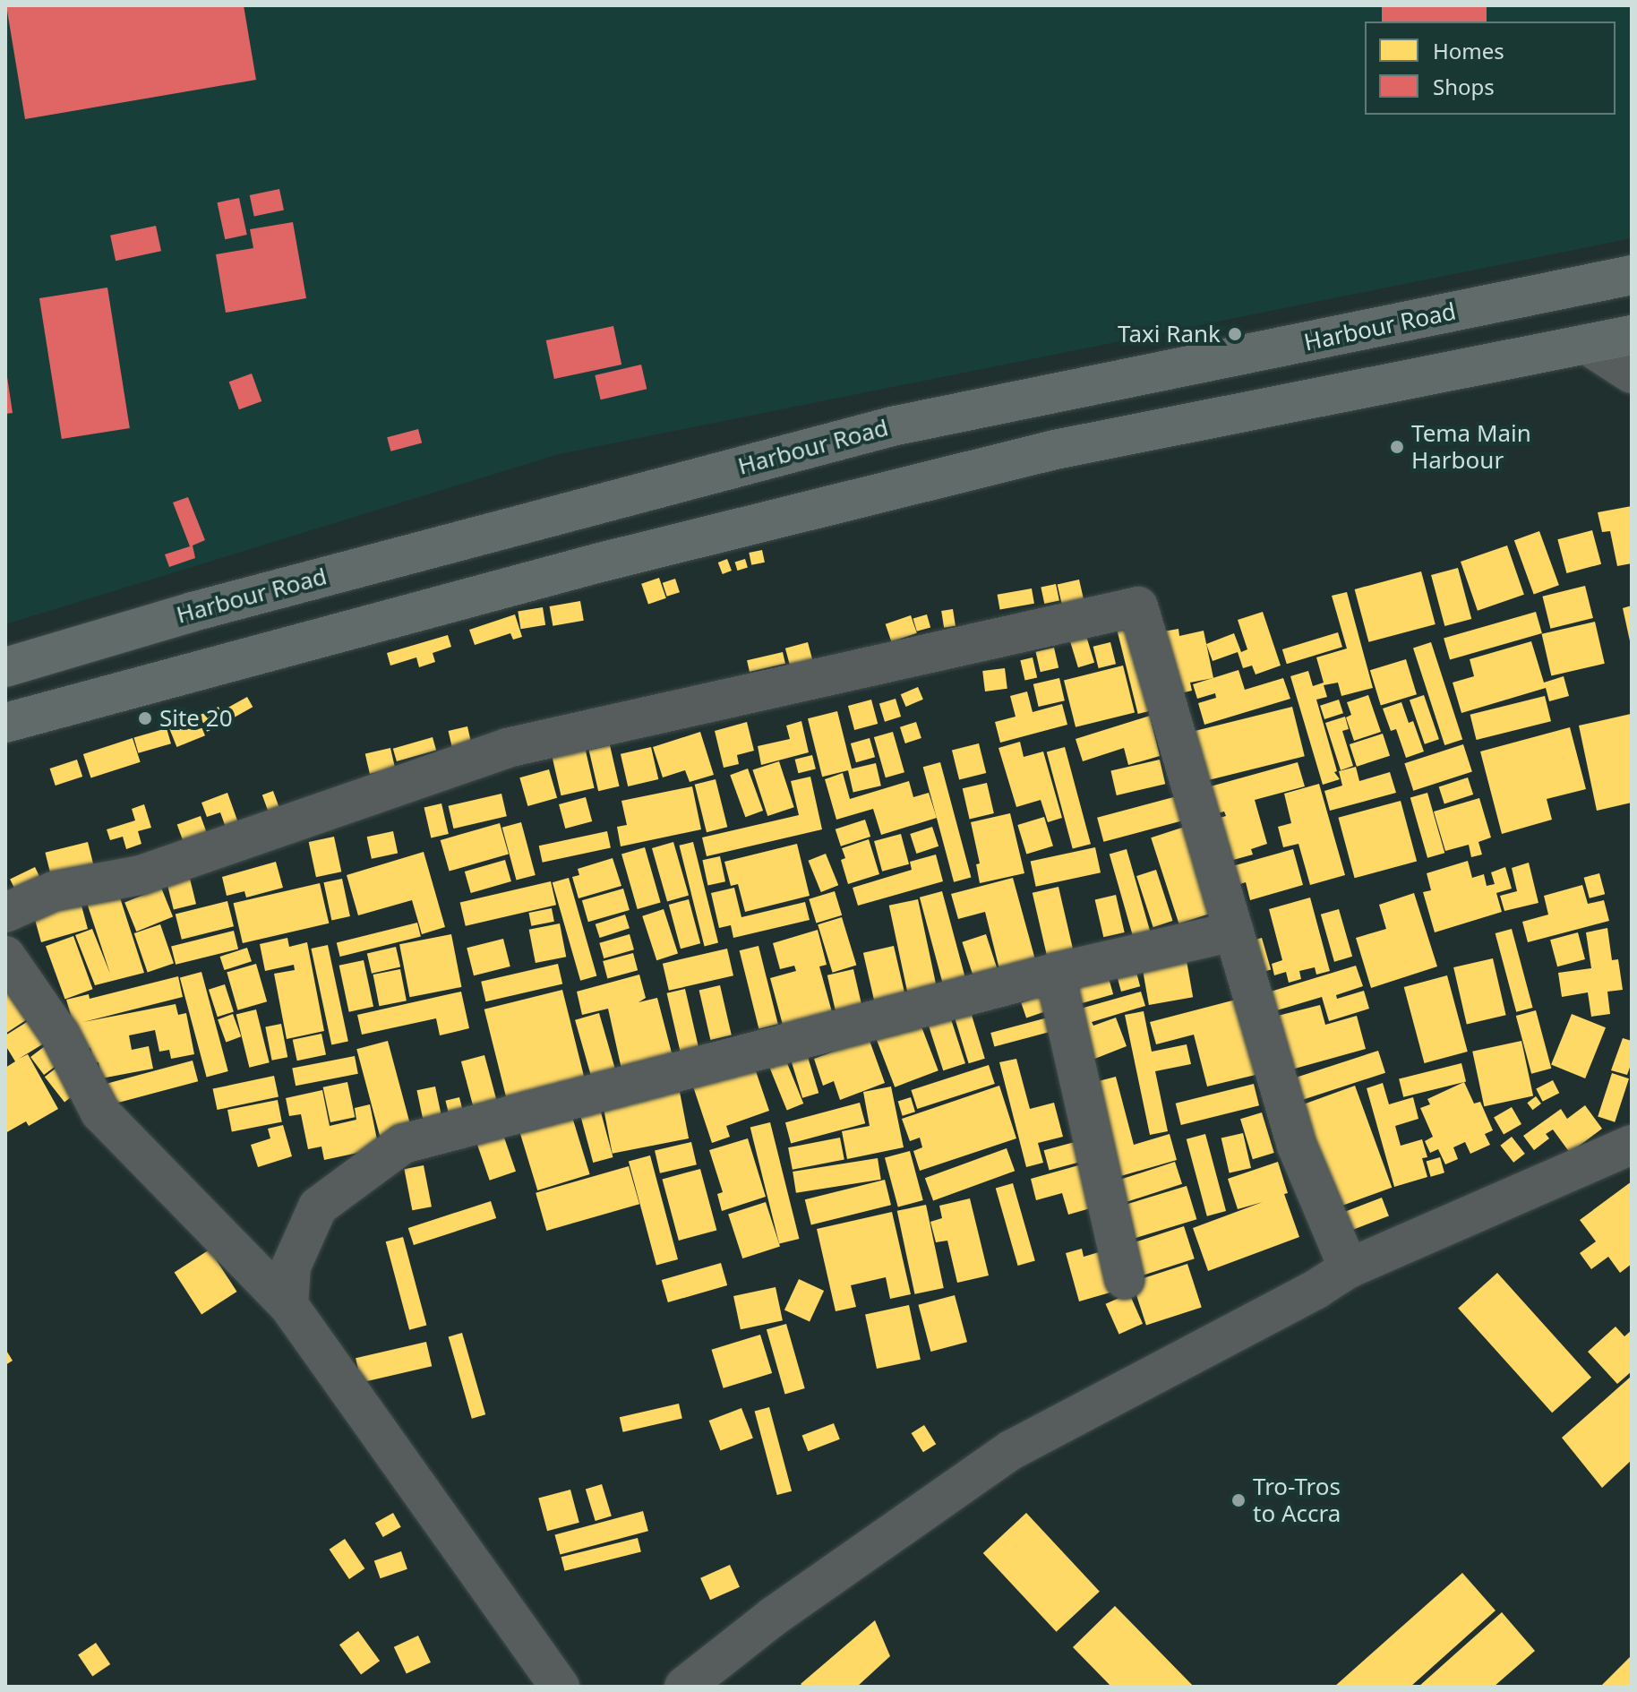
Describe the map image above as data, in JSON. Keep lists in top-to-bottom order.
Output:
{
  "streets": {
    "highway": ["Harbour Road"]
  },
  "places": [
    "Taxi Rank",
    "Tema Main Harbour",
    "Site 20",
    "Tro-Tros to Accra"
  ],
  "legend": ["Homes", "Shops"]
}
